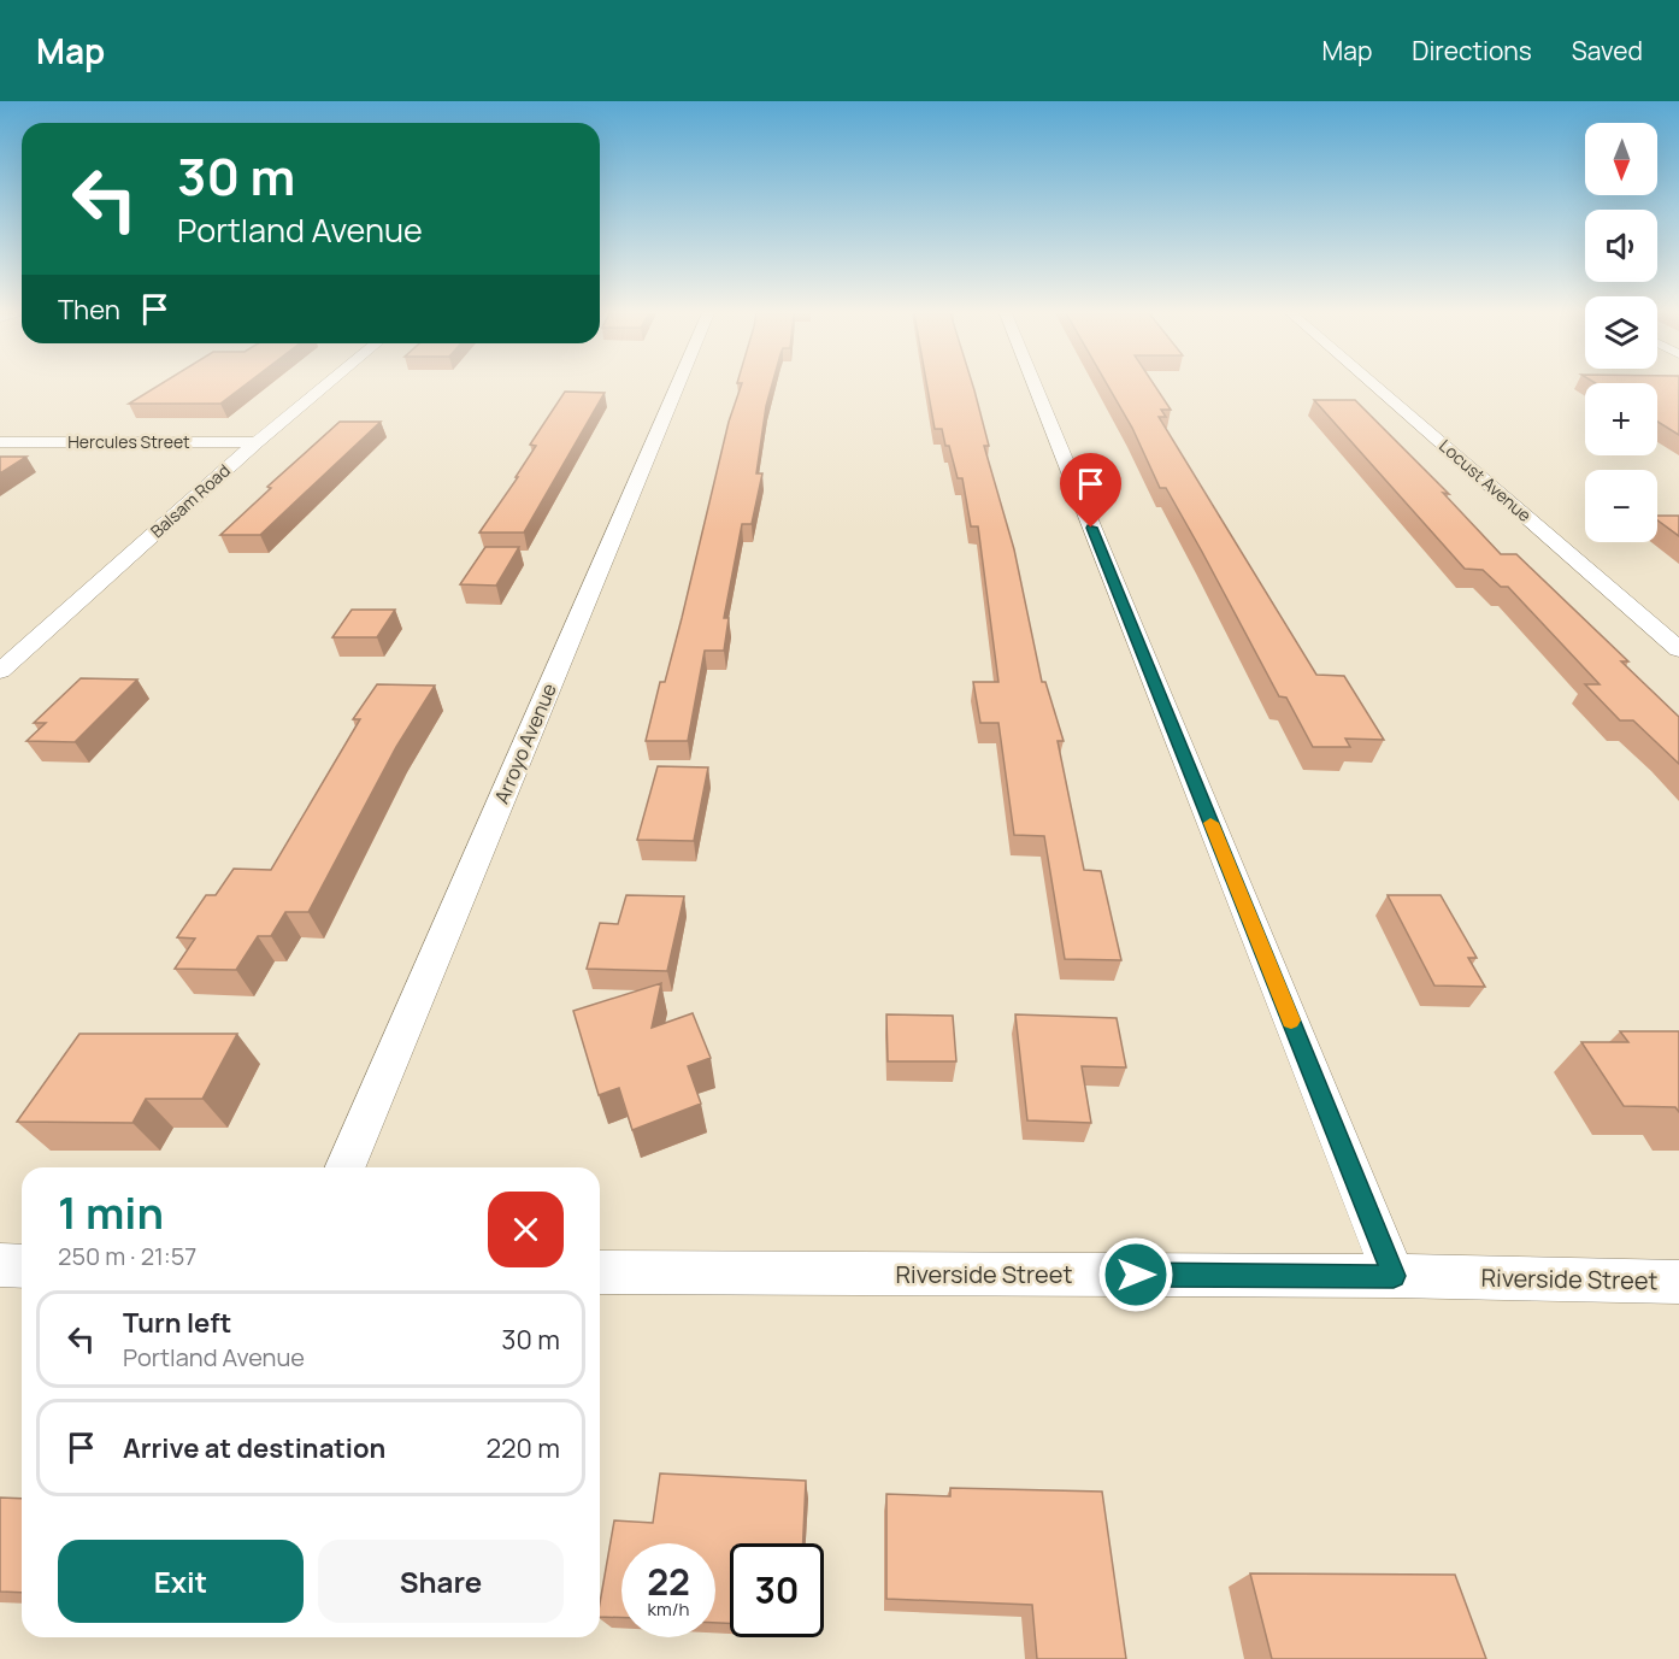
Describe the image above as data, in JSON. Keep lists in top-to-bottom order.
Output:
{
  "streets": {
    "street": [
      "Hercules Street",
      "Locust Avenue",
      "Balsam Road",
      "Arroyo Avenue",
      "Riverside Street"
    ]
  },
  "crossings": [
    ["Hercules Street", "Balsam Road"]
  ],
  "north": "bottom",
  "page": {
    "header": "Map",
    "nav": ["Map", "Directions", "Saved"],
    "map_buttons": ["+", "−"],
    "turn": ["30 m", "Portland Avenue"],
    "then": "Then",
    "heading": ["1 min", "250 m · 21:57"],
    "list": [
      {
        "name": "Turn left",
        "note": "Portland Avenue",
        "value": "30 m"
      },
      {
        "name": "Arrive at destination",
        "value": "220 m"
      }
    ],
    "buttons": ["Exit", "Share"],
    "speed": "22 km/h",
    "limit": "30"
  }
}
